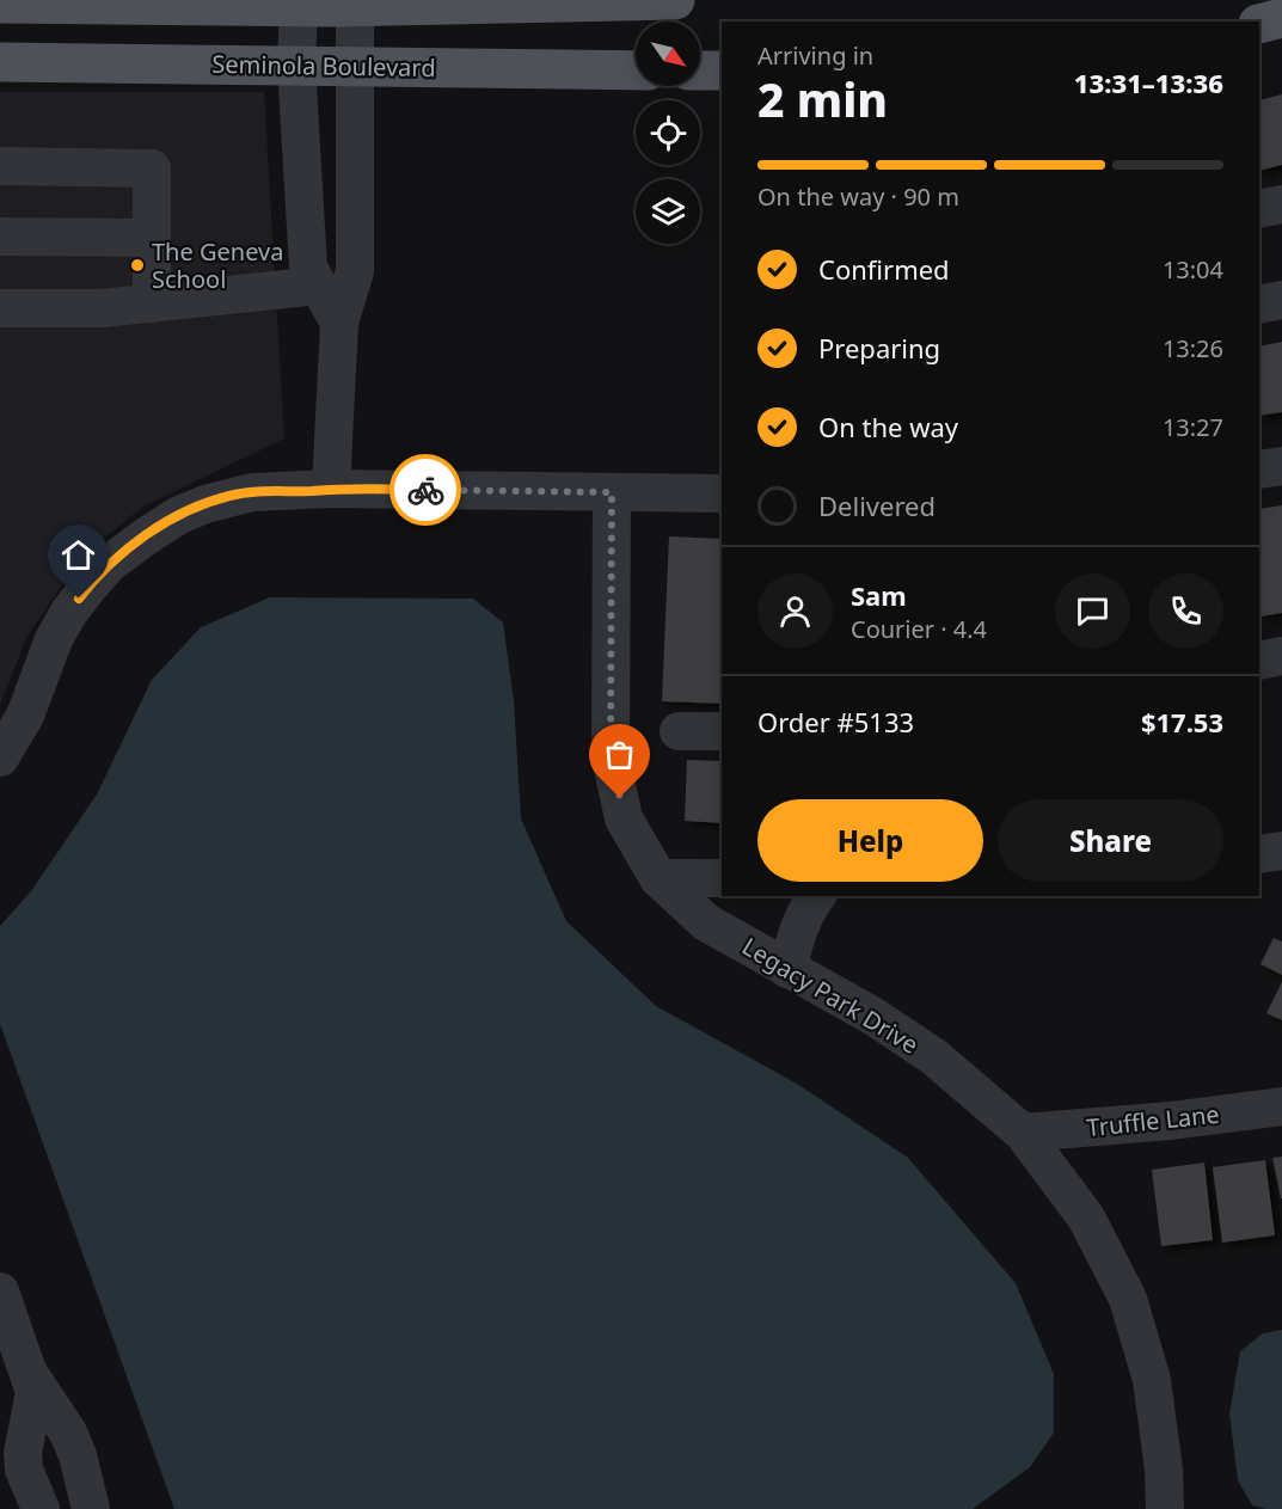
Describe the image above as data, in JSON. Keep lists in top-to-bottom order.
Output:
{
  "streets": {
    "main road": ["Seminola Boulevard"],
    "street": ["Legacy Park Drive", "Truffle Lane"]
  },
  "crossings": [
    ["Legacy Park Drive", "Truffle Lane"]
  ],
  "places": ["The Geneva School"],
  "north": "bottom right",
  "page": {
    "heading": ["2 min", "Arriving in", "13:31–13:36"],
    "panel": [
      "Sam",
      "Courier · 4.4",
      "Order #5133",
      "$17.53"
    ],
    "bar": "On the way · 90 m",
    "list": [
      ["Confirmed", "13:04"],
      ["Preparing", "13:26"],
      ["On the way", "13:27"],
      "Delivered"
    ],
    "buttons": ["Help", "Share"]
  }
}
